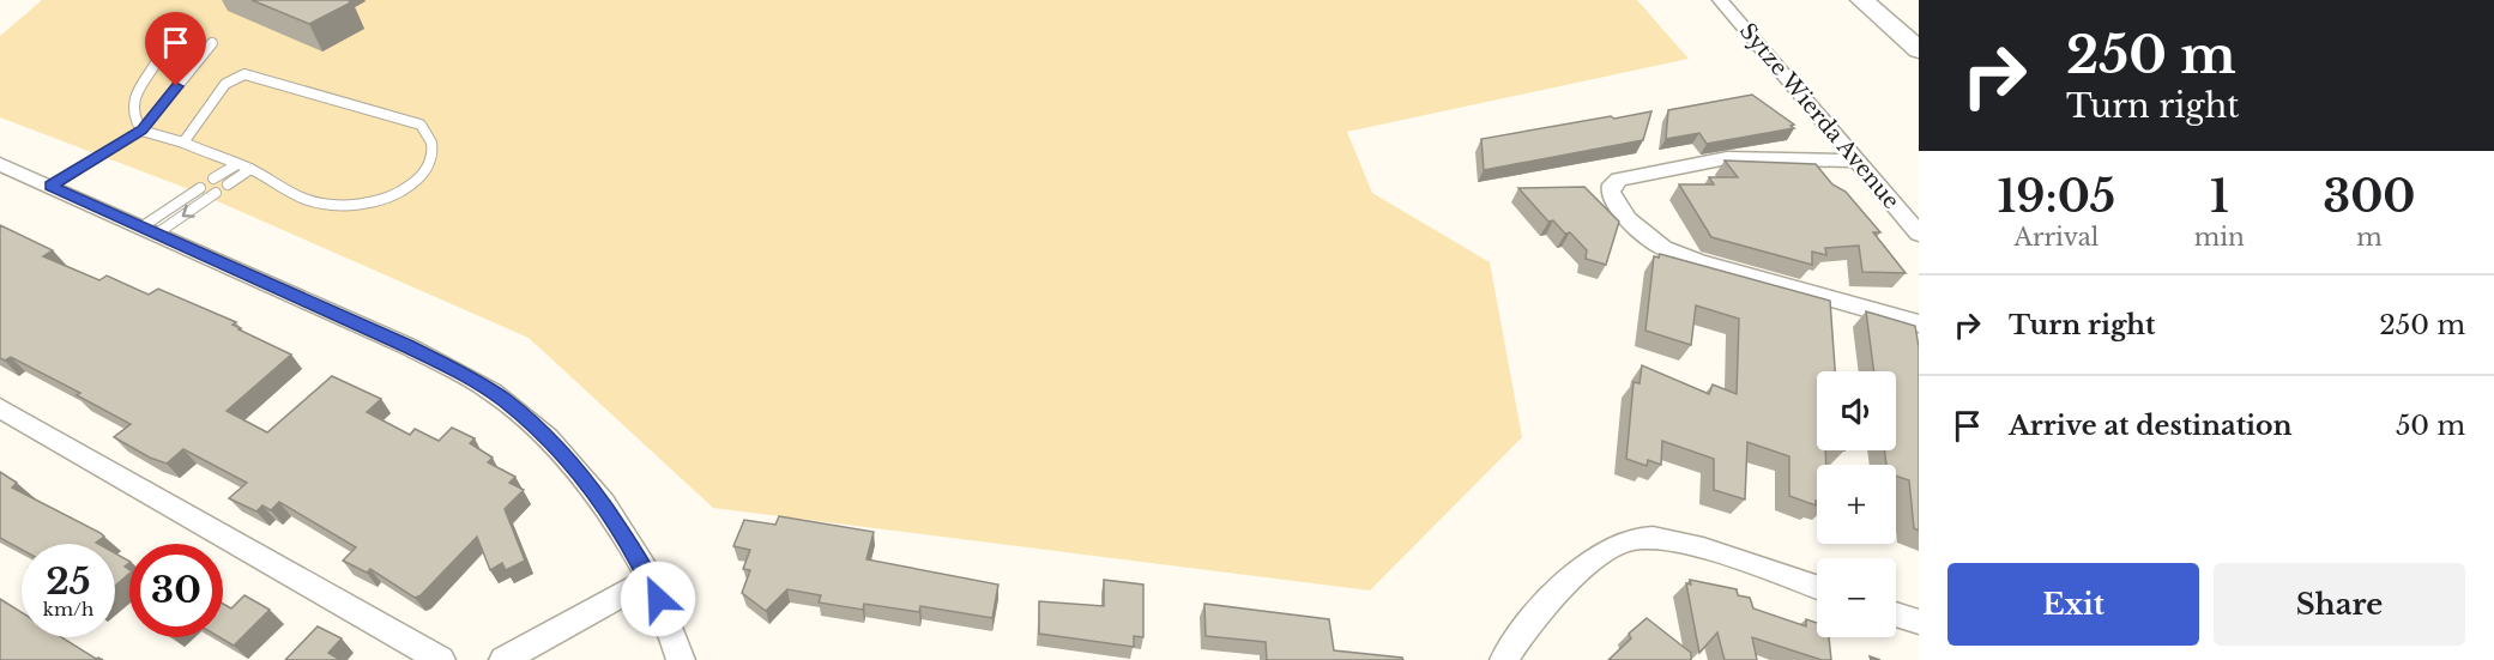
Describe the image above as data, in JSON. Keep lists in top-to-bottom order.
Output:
{
  "streets": {
    "street": ["Sytze Wierda Avenue"]
  },
  "page": {
    "turn": ["250 m", "Turn right"],
    "eta": [
      "19:05",
      "Arrival",
      "1",
      "min",
      "300",
      "m"
    ],
    "list": [
      {
        "name": "Turn right",
        "value": "250 m"
      },
      {
        "name": "Arrive at destination",
        "value": "50 m"
      }
    ],
    "map_buttons": ["+", "−"],
    "speed": "25 km/h",
    "limit": "30",
    "buttons": ["Exit", "Share"]
  }
}
